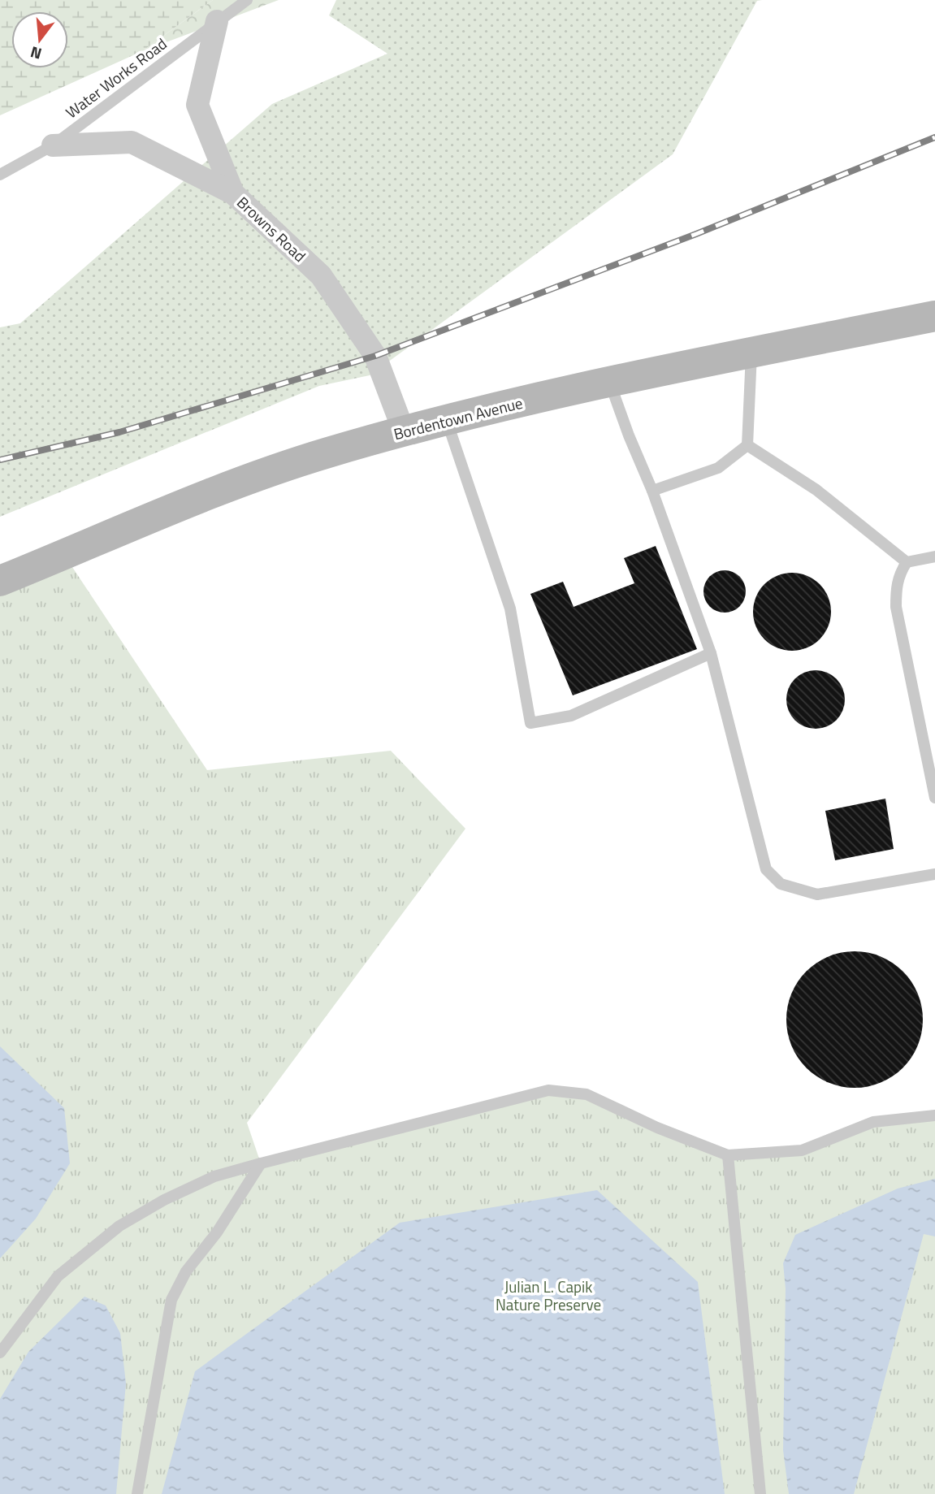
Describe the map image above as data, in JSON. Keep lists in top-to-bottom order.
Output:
{
  "streets": {
    "main road": ["Bordentown Avenue"],
    "street": ["Browns Road"],
    "lane": ["Water Works Road"]
  },
  "crossings": [
    ["Water Works Road", "Browns Road"],
    ["Browns Road", "Bordentown Avenue"]
  ],
  "parks": ["Julian L. Capik Nature Preserve"],
  "north": "bottom"
}
